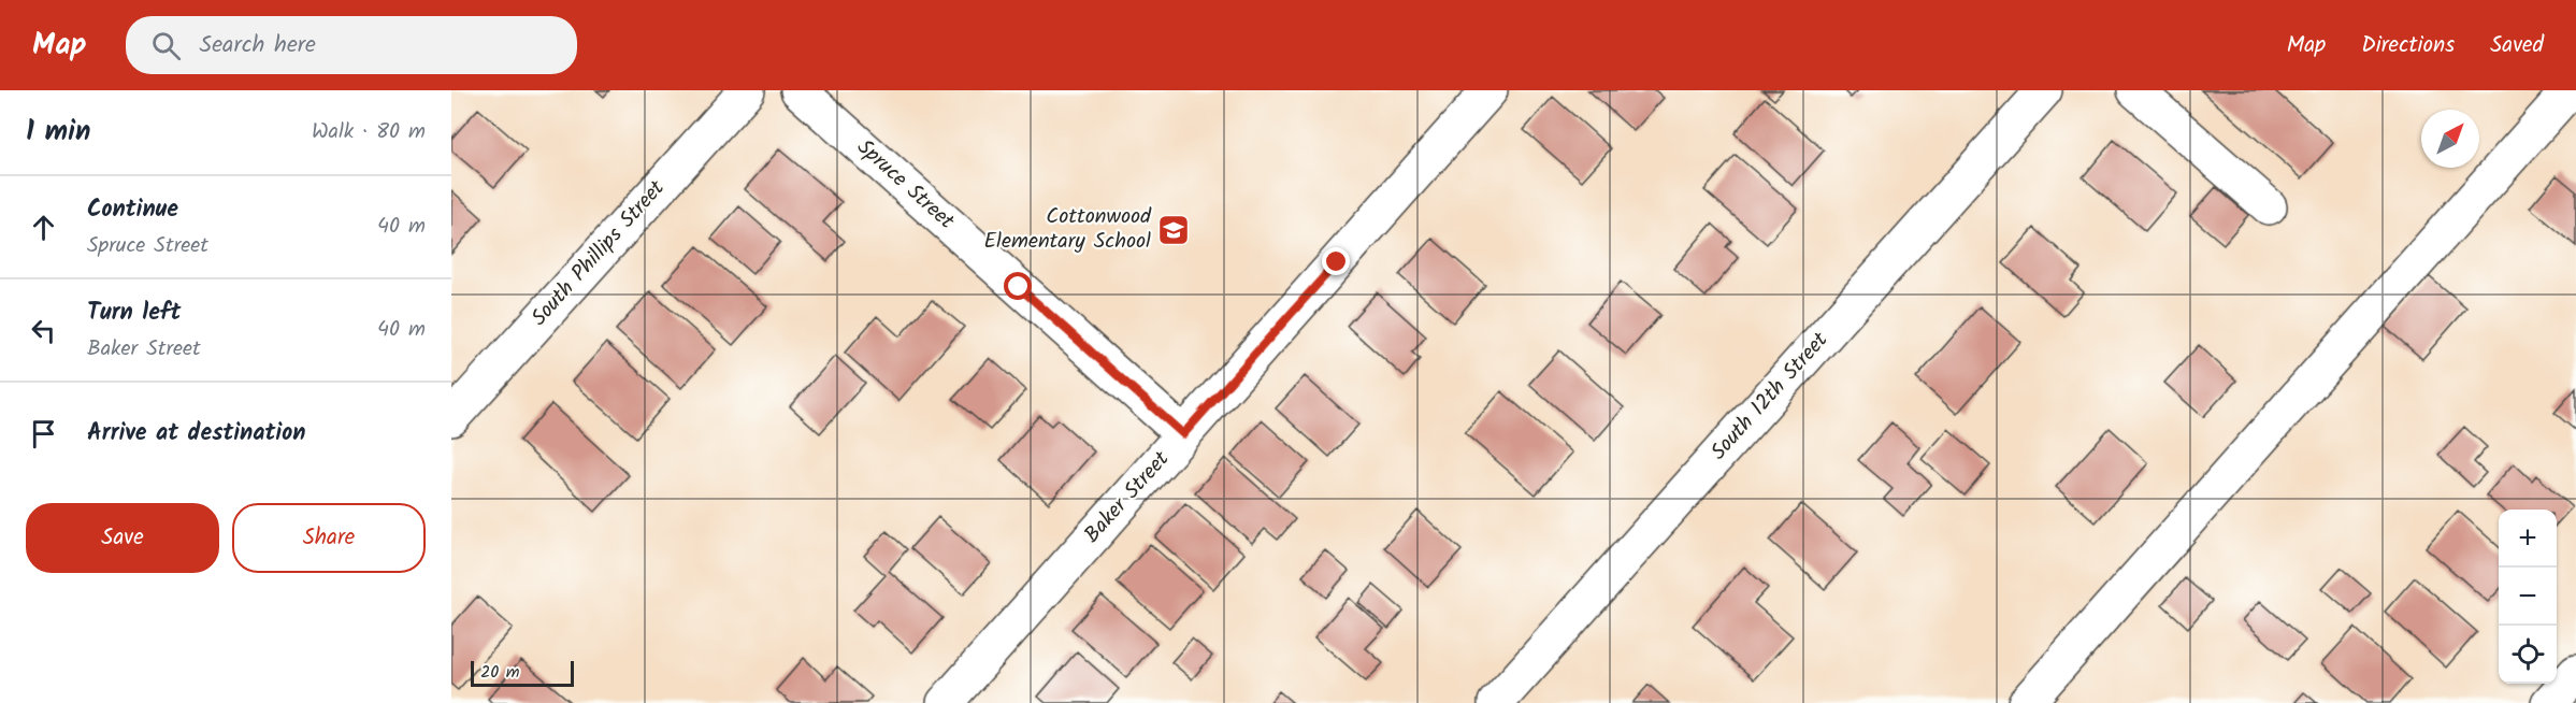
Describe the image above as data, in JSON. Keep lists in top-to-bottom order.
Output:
{
  "streets": {
    "street": [
      "Spruce Street",
      "South Phillips Street",
      "South 12th Street",
      "Baker Street"
    ]
  },
  "crossings": [
    ["Spruce Street", "Baker Street"]
  ],
  "places": {
    "school or university": ["Cottonwood Elementary School"]
  },
  "scale_bar": "20 m",
  "north": "top right",
  "page": {
    "header": "Map",
    "search": "Search here",
    "nav": ["Map", "Directions", "Saved"],
    "heading": ["1 min", "Walk · 80 m"],
    "list": [
      ["Continue", "Spruce Street", "40 m"],
      ["Turn left", "Baker Street", "40 m"],
      "Arrive at destination"
    ],
    "buttons": ["Save", "Share"],
    "map_buttons": ["+", "−"],
    "scale": "20 m"
  }
}
